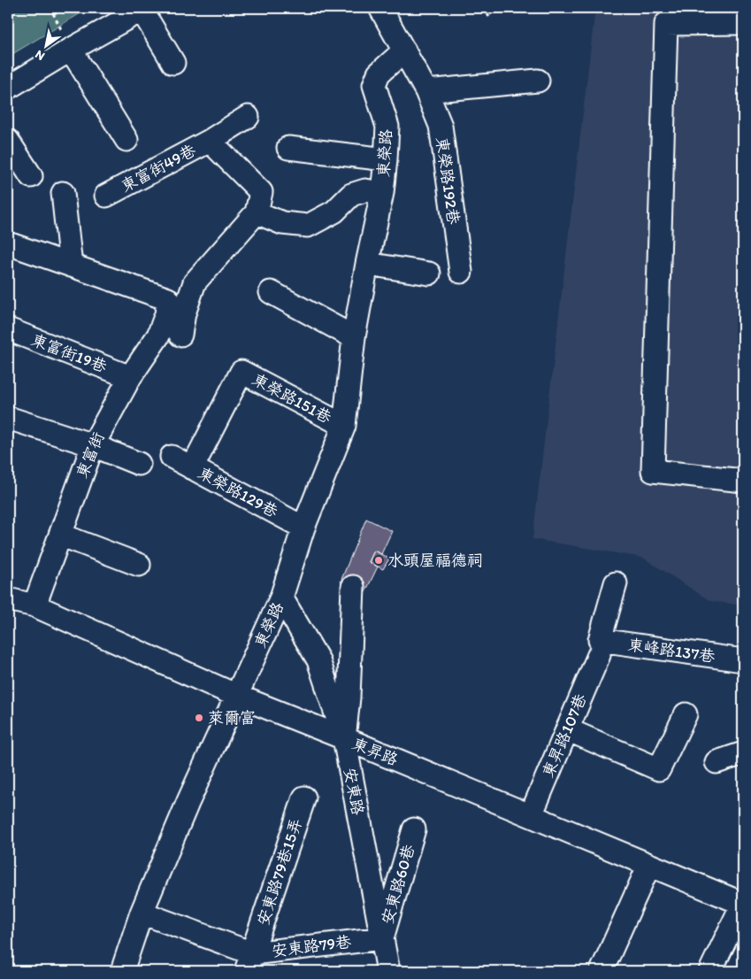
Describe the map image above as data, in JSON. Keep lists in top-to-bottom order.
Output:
{
  "streets": {
    "street": [
      "東榮路",
      "東富街49巷",
      "東榮路192巷",
      "東富街19巷",
      "東榮路151巷",
      "東富街",
      "東榮路129巷",
      "東峰路137巷",
      "東昇路107巷",
      "東昇路",
      "安東路",
      "安東路79巷15弄",
      "安東路60巷",
      "安東路79巷"
    ]
  },
  "crossings": [
    ["東榮路", "東榮路192巷"],
    ["東榮路", "東榮路151巷"],
    ["東榮路", "東榮路129巷"],
    ["東榮路", "東昇路"],
    ["東榮路", "安東路"],
    ["東榮路", "安東路79巷"],
    ["東富街19巷", "東富街"],
    ["東榮路151巷", "東榮路129巷"],
    ["東富街", "東昇路"],
    ["東峰路137巷", "東昇路107巷"],
    ["東昇路107巷", "東昇路"],
    ["東昇路", "安東路"],
    ["安東路", "安東路60巷"],
    ["安東路", "安東路79巷"],
    ["安東路79巷15弄", "安東路79巷"],
    ["安東路60巷", "安東路79巷"]
  ],
  "places": ["水頭屋福德祠", "萊爾富"],
  "north": "bottom left"
}
